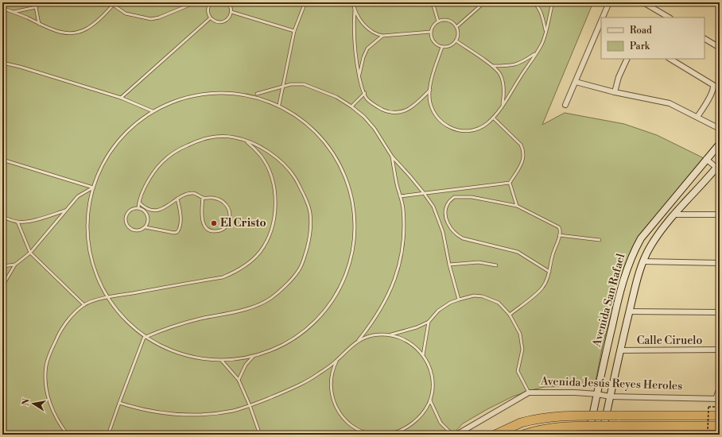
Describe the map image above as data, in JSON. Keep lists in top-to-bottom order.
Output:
{
  "streets": {
    "main road": ["Avenida San Rafael"],
    "street": ["Calle Ciruelo", "Avenida Jesús Reyes Heroles"]
  },
  "crossings": [
    ["Avenida San Rafael", "Calle Ciruelo"],
    ["Avenida San Rafael", "Avenida Jesús Reyes Heroles"]
  ],
  "places": ["El Cristo"],
  "legend": ["Road", "Park"],
  "north": "left"
}
